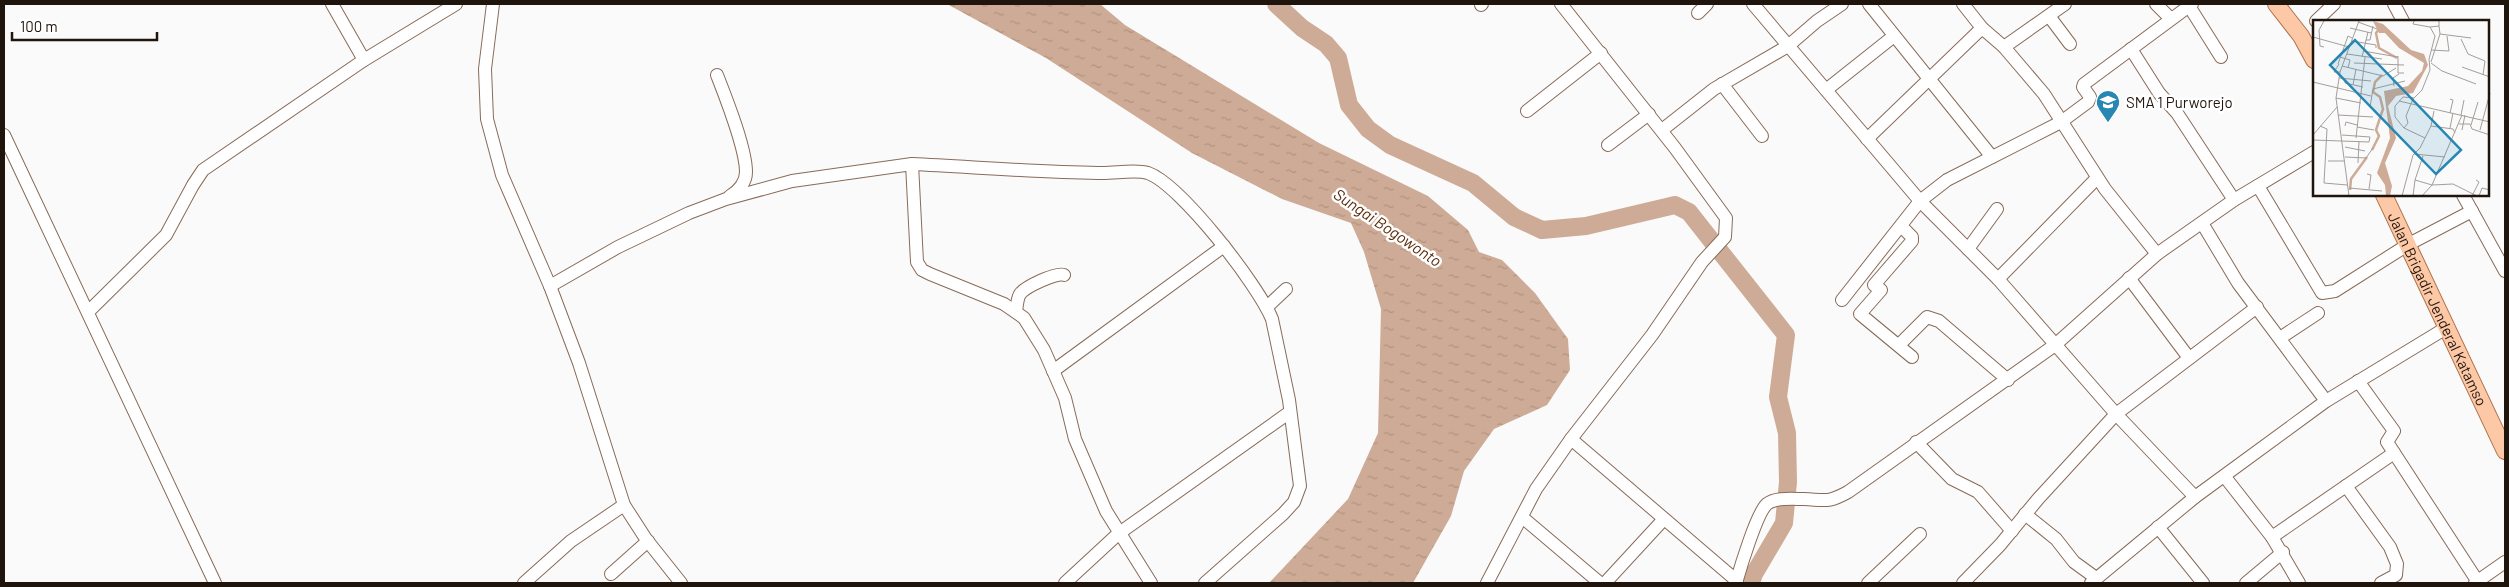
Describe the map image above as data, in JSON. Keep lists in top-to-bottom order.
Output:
{
  "streets": {
    "main road": ["Jalan Brigadir Jenderal Katamso"]
  },
  "water": ["Sungai Bogowonto"],
  "places": {
    "school or university": ["SMA 1 Purworejo"]
  },
  "scale_bar": "100 m"
}
